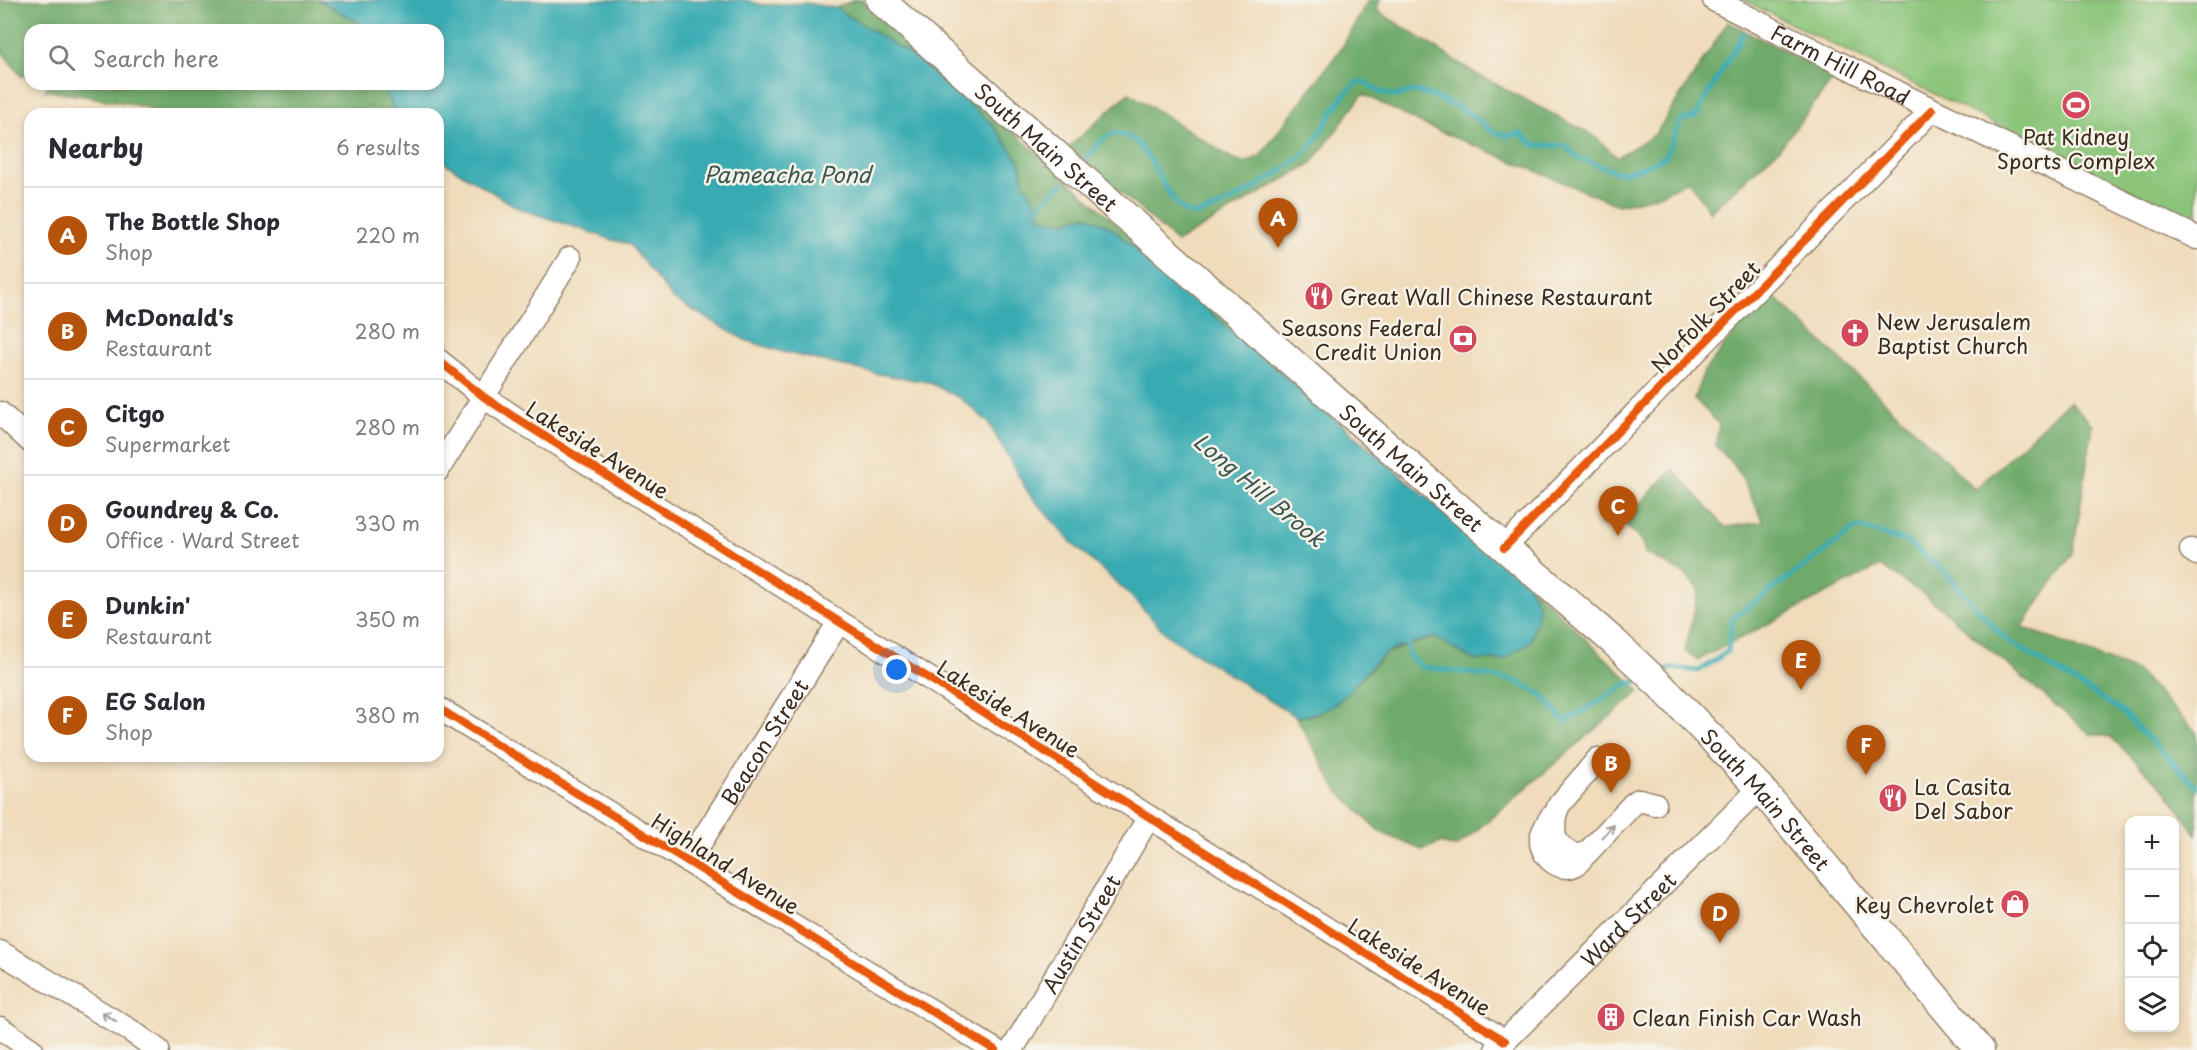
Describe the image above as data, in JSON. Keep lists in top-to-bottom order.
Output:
{
  "streets": {
    "main road": ["South Main Street"],
    "street": [
      "Farm Hill Road",
      "Norfolk Street",
      "Lakeside Avenue",
      "Beacon Street",
      "Highland Avenue",
      "Ward Street",
      "Austin Street"
    ]
  },
  "crossings": [
    ["Farm Hill Road", "Norfolk Street"],
    ["South Main Street", "Norfolk Street"],
    ["South Main Street", "Ward Street"],
    ["Lakeside Avenue", "Beacon Street"],
    ["Lakeside Avenue", "Ward Street"],
    ["Lakeside Avenue", "Austin Street"],
    ["Beacon Street", "Highland Avenue"]
  ],
  "water": ["Pameacha Pond", "Long Hill Brook"],
  "places": {
    "sports": ["Pat Kidney Sports Complex"],
    "restaurant": ["Great Wall Chinese Restaurant", "La Casita Del Sabor"],
    "church": ["New Jerusalem Baptist Church"],
    "bank": ["Seasons Federal Credit Union"],
    "shop": ["Key Chevrolet"],
    "building": ["Clean Finish Car Wash"]
  },
  "page": {
    "search": "Search here",
    "heading": ["Nearby", "6 results"],
    "list": [
      {
        "mark": "A",
        "name": "The Bottle Shop",
        "note": "Shop",
        "value": "220 m"
      },
      {
        "mark": "B",
        "name": "McDonald's",
        "note": "Restaurant",
        "value": "280 m"
      },
      {
        "mark": "C",
        "name": "Citgo",
        "note": "Supermarket",
        "value": "280 m"
      },
      {
        "mark": "D",
        "name": "Goundrey & Co.",
        "note": "Office · Ward Street",
        "value": "330 m"
      },
      {
        "mark": "E",
        "name": "Dunkin'",
        "note": "Restaurant",
        "value": "350 m"
      },
      {
        "mark": "F",
        "name": "EG Salon",
        "note": "Shop",
        "value": "380 m"
      }
    ],
    "pins": [
      "A",
      "C",
      "E",
      "F",
      "B",
      "D"
    ],
    "map_buttons": ["+", "−"]
  }
}
